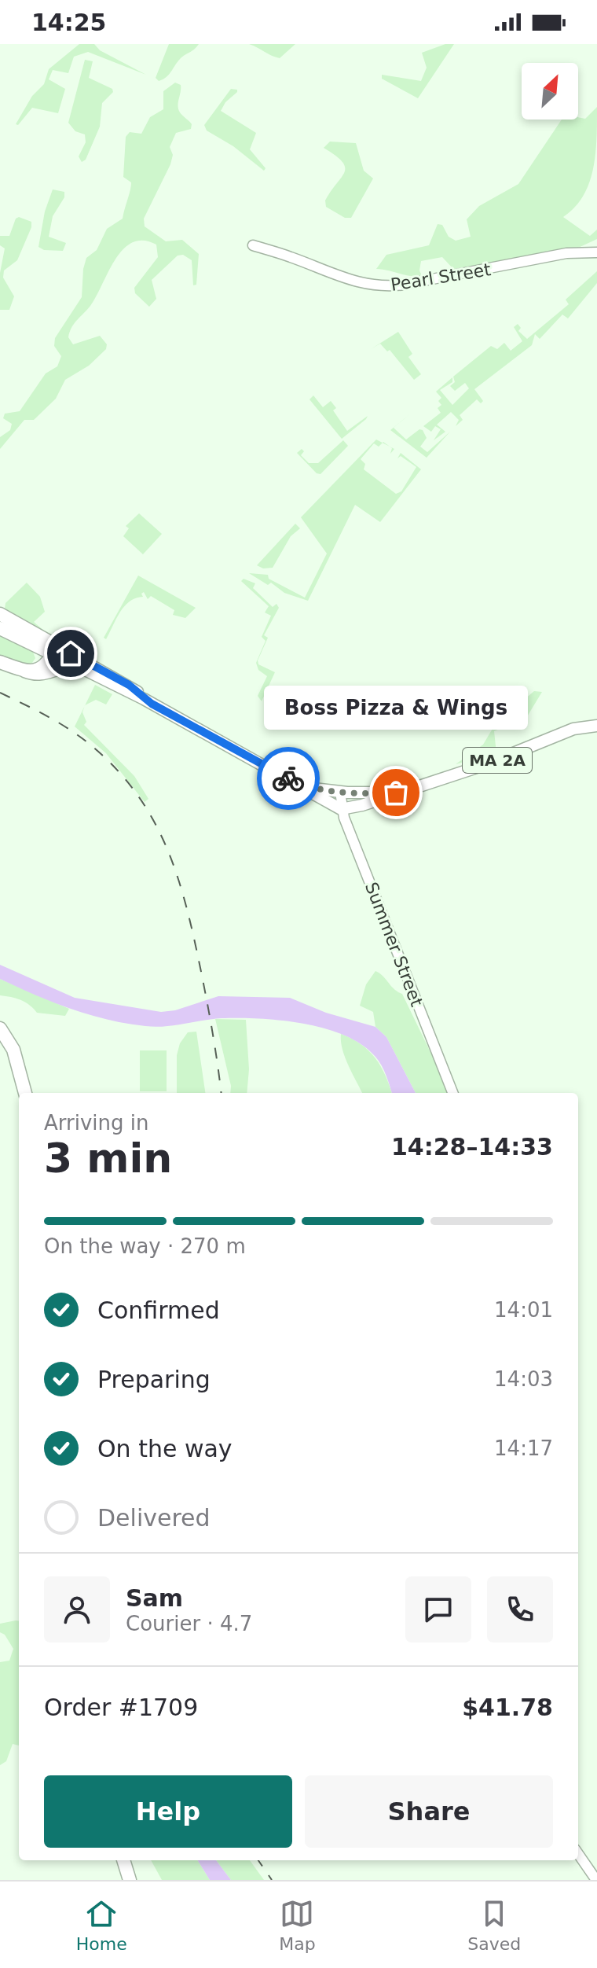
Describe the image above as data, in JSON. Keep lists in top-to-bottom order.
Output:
{
  "streets": {
    "highway": ["MA 2A"],
    "main road": ["Pearl Street", "Summer Street"]
  },
  "crossings": [
    ["MA 2A", "Summer Street"]
  ],
  "places": ["Boss Pizza & Wings"],
  "north": "top right",
  "page": {
    "status": "14:25",
    "bubble": "Boss Pizza & Wings",
    "heading": ["3 min", "Arriving in", "14:28–14:33"],
    "panel": [
      "Sam",
      "Courier · 4.7",
      "Order #1709",
      "$41.78"
    ],
    "bar": "On the way · 270 m",
    "list": [
      ["Confirmed", "14:01"],
      ["Preparing", "14:03"],
      ["On the way", "14:17"],
      "Delivered"
    ],
    "buttons": ["Help", "Share"],
    "tabs": ["Home", "Map", "Saved"]
  }
}
